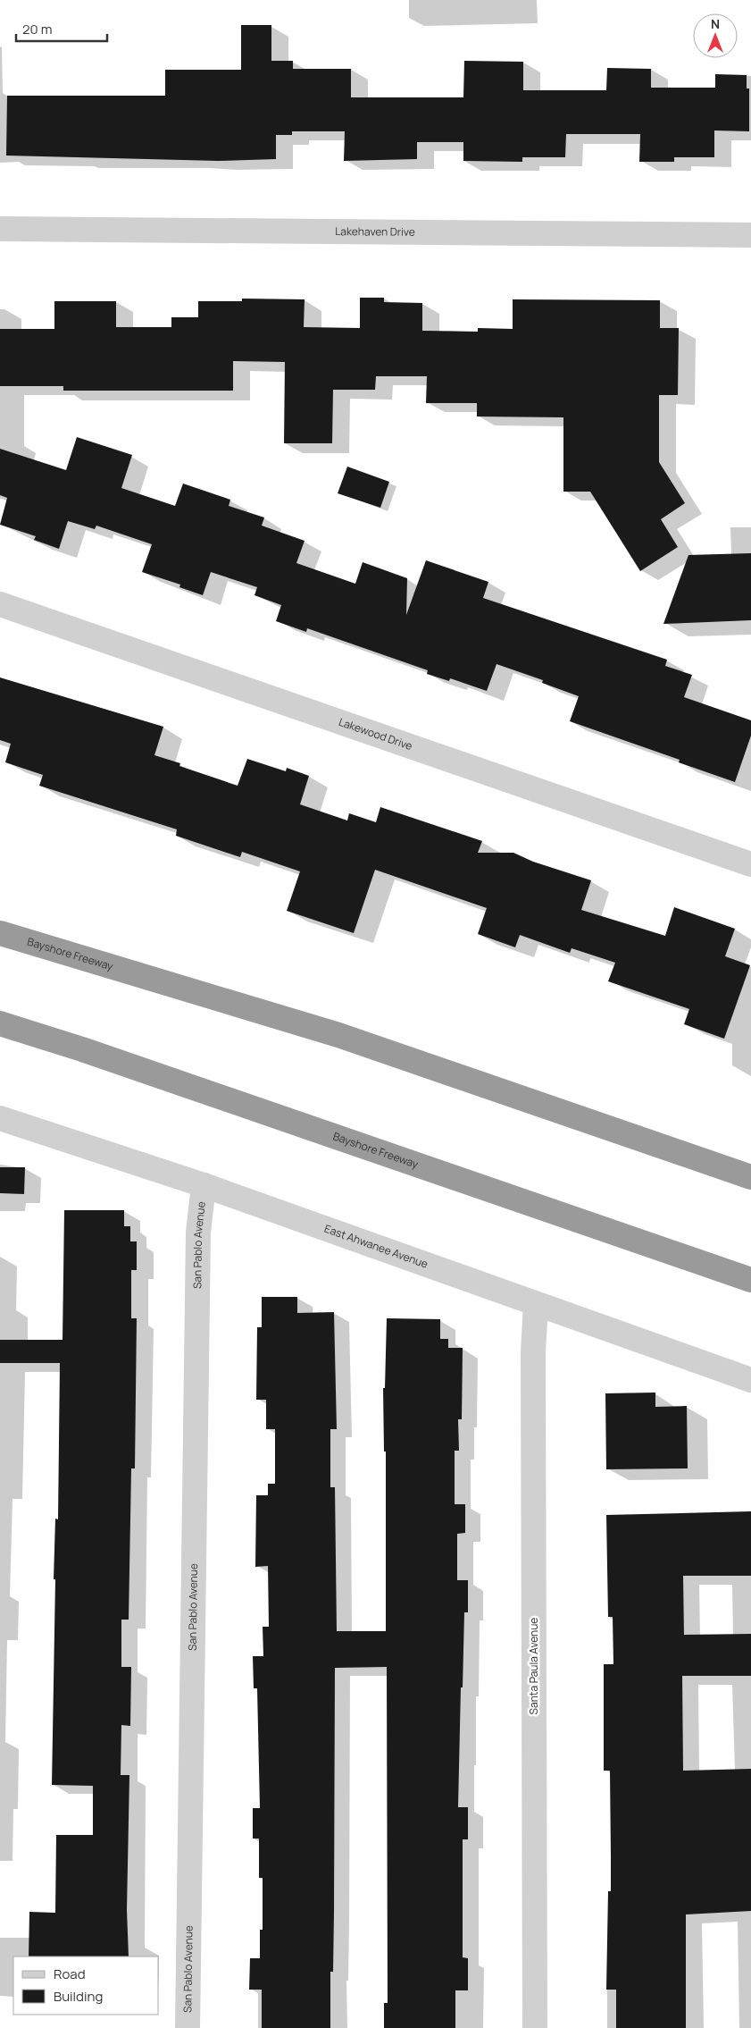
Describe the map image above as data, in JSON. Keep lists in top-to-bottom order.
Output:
{
  "streets": {
    "highway": ["Bayshore Freeway"],
    "street": [
      "Lakehaven Drive",
      "Lakewood Drive",
      "San Pablo Avenue",
      "East Ahwanee Avenue",
      "Santa Paula Avenue"
    ]
  },
  "crossings": [
    ["San Pablo Avenue", "East Ahwanee Avenue"],
    ["East Ahwanee Avenue", "Santa Paula Avenue"]
  ],
  "legend": ["Road", "Building"],
  "scale_bar": "20 m",
  "north": "top"
}
